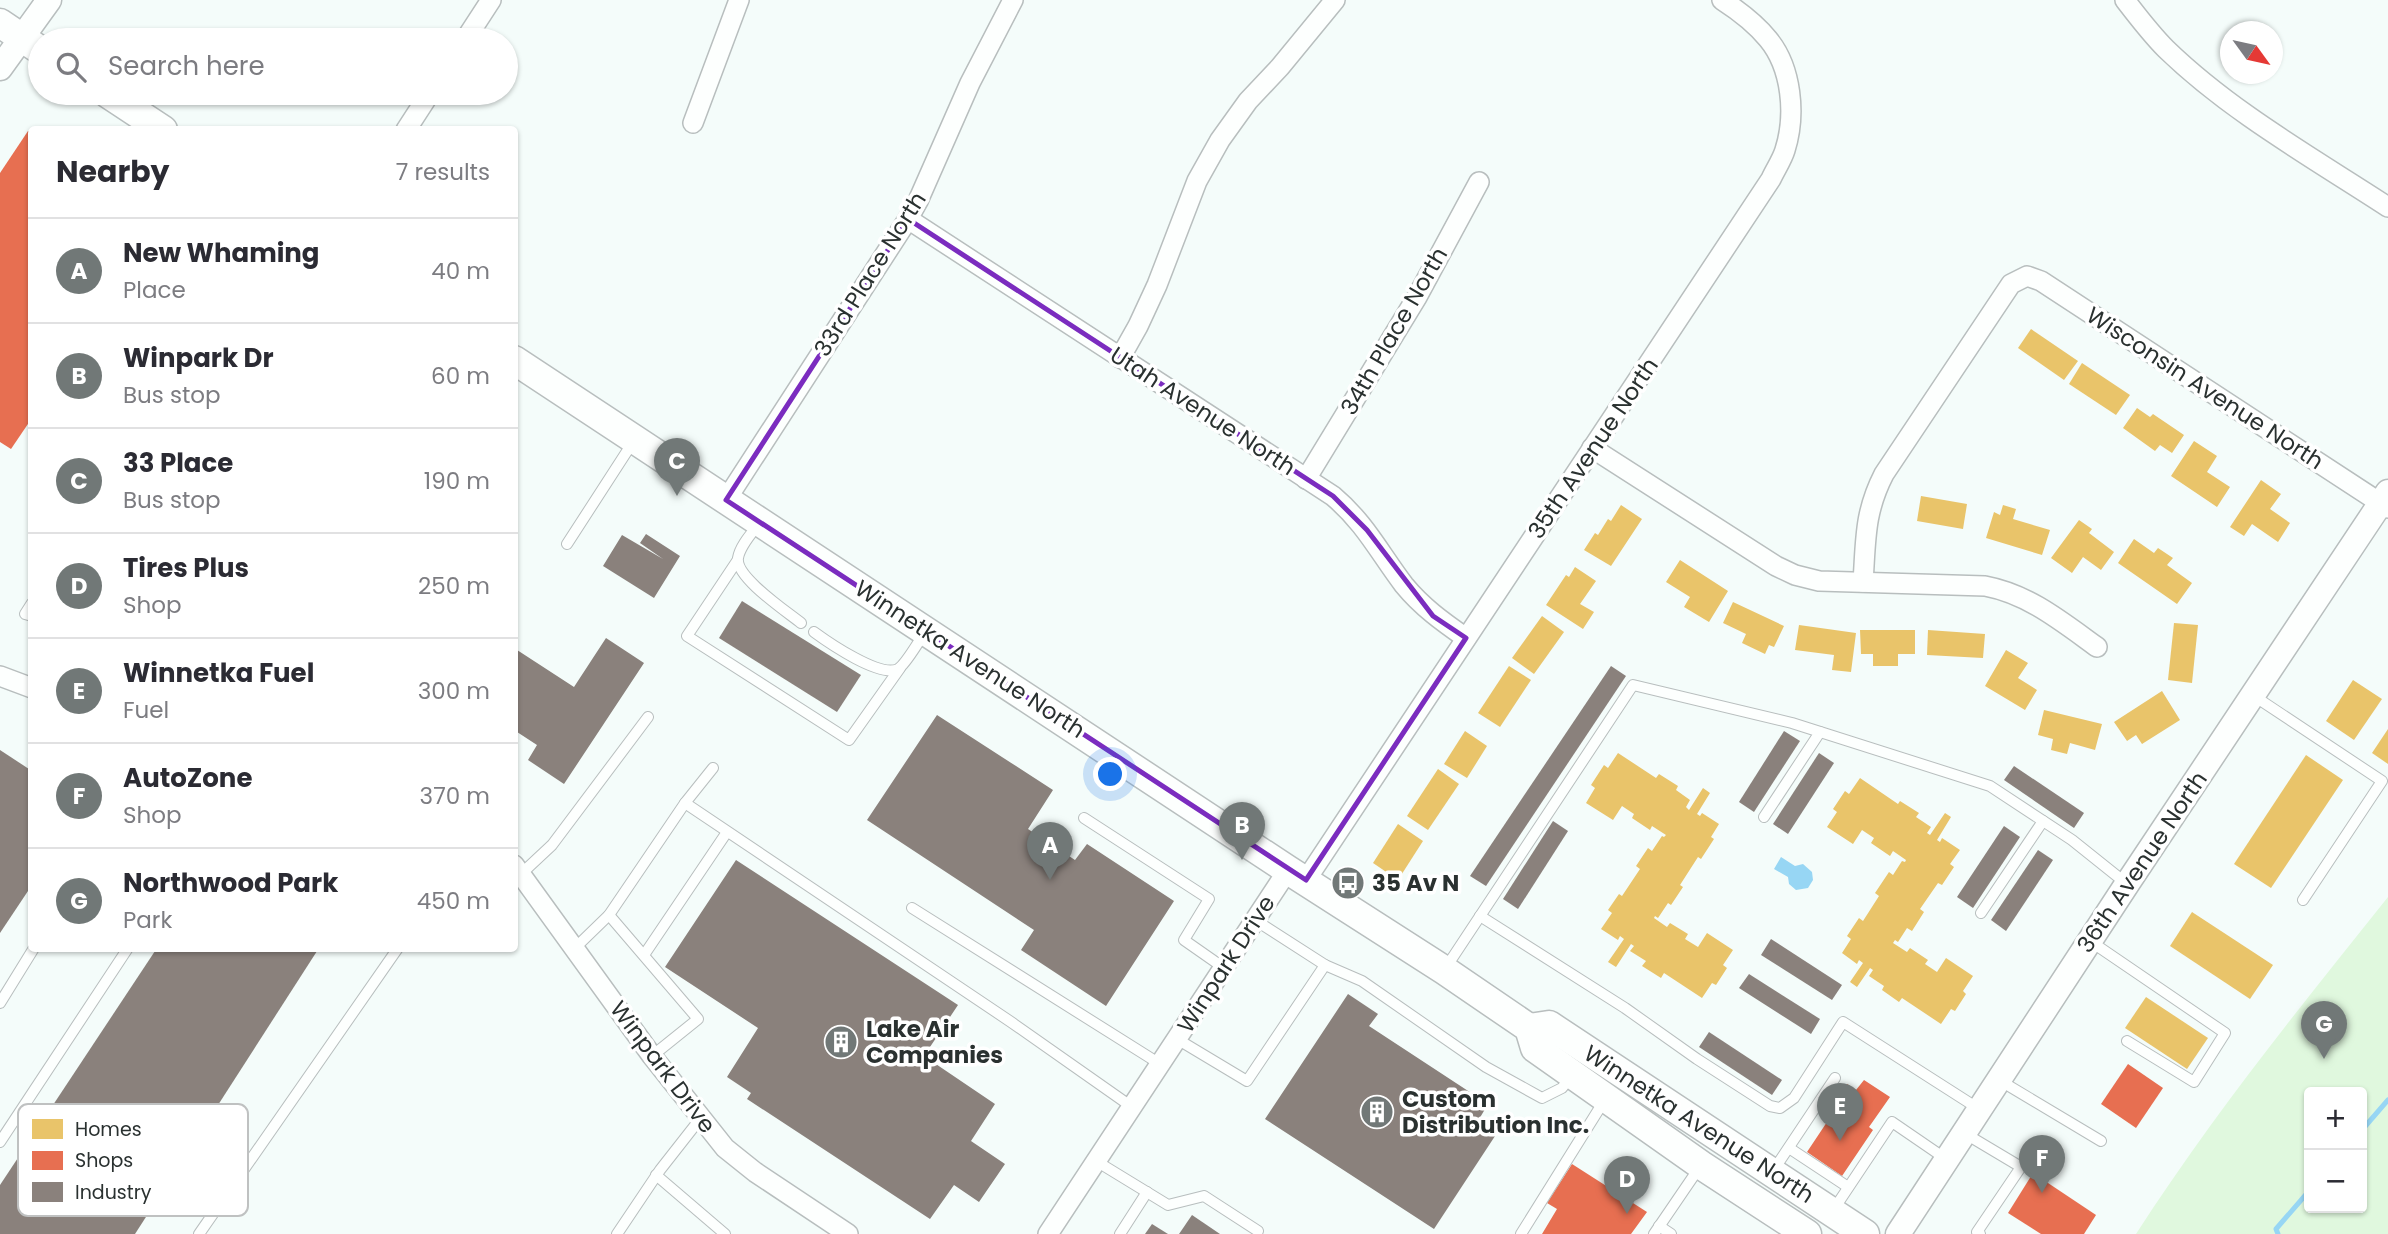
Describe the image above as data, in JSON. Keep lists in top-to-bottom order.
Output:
{
  "streets": {
    "main road": ["Winnetka Avenue North"],
    "street": [
      "33rd Place North",
      "34th Place North",
      "Wisconsin Avenue North",
      "Utah Avenue North",
      "35th Avenue North",
      "36th Avenue North",
      "Winpark Drive"
    ]
  },
  "crossings": [
    ["33rd Place North", "Utah Avenue North"],
    ["33rd Place North", "Winnetka Avenue North"],
    ["34th Place North", "Utah Avenue North"],
    ["Wisconsin Avenue North", "36th Avenue North"],
    ["Utah Avenue North", "35th Avenue North"],
    ["35th Avenue North", "Winnetka Avenue North"],
    ["35th Avenue North", "Winpark Drive"],
    ["Winnetka Avenue North", "Winpark Drive"]
  ],
  "places": {
    "bus stop": ["35 Av N"],
    "building": ["Lake Air Companies", "Custom Distribution Inc."]
  },
  "legend": ["Homes", "Shops", "Industry"],
  "north": "bottom right",
  "page": {
    "search": "Search here",
    "heading": ["Nearby", "7 results"],
    "list": [
      {
        "mark": "A",
        "name": "New Whaming",
        "note": "Place",
        "value": "40 m"
      },
      {
        "mark": "B",
        "name": "Winpark Dr",
        "note": "Bus stop",
        "value": "60 m"
      },
      {
        "mark": "C",
        "name": "33 Place",
        "note": "Bus stop",
        "value": "190 m"
      },
      {
        "mark": "D",
        "name": "Tires Plus",
        "note": "Shop",
        "value": "250 m"
      },
      {
        "mark": "E",
        "name": "Winnetka Fuel",
        "note": "Fuel",
        "value": "300 m"
      },
      {
        "mark": "F",
        "name": "AutoZone",
        "note": "Shop",
        "value": "370 m"
      },
      {
        "mark": "G",
        "name": "Northwood Park",
        "note": "Park",
        "value": "450 m"
      }
    ],
    "pins": [
      "C",
      "B",
      "A",
      "G",
      "E",
      "F",
      "D"
    ],
    "map_buttons": ["+", "−"]
  }
}
